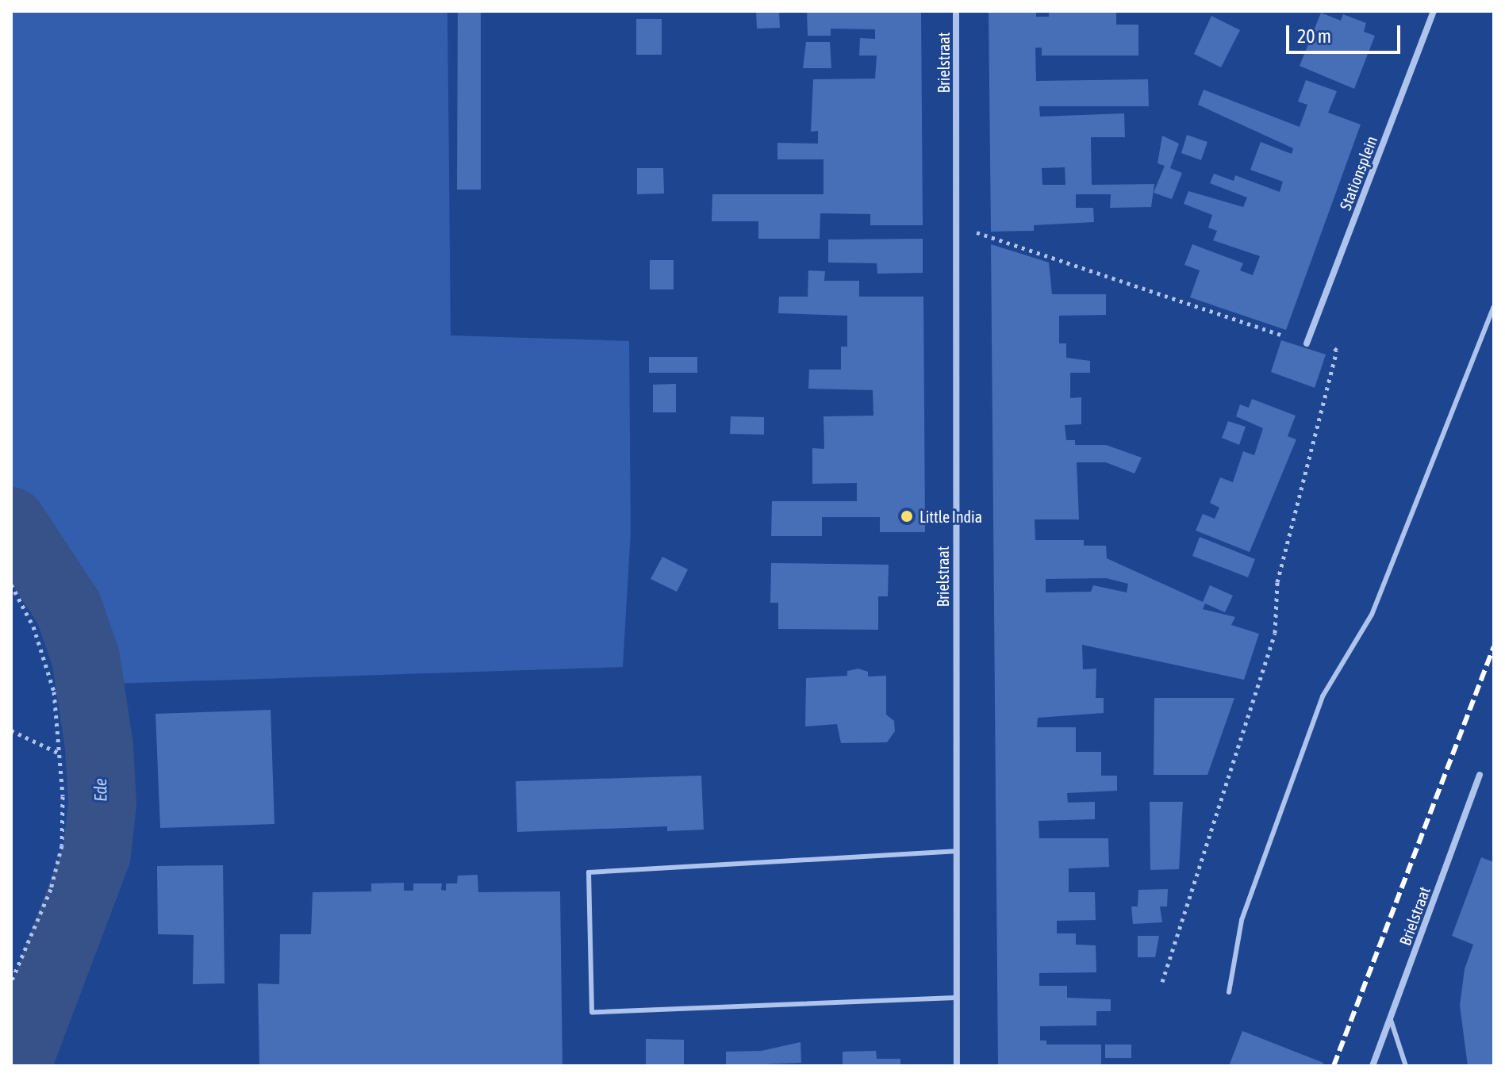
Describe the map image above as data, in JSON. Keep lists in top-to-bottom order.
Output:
{
  "streets": {
    "street": ["Brielstraat", "Stationsplein"]
  },
  "water": ["Ede"],
  "places": ["Little India"],
  "scale_bar": "20 m"
}
